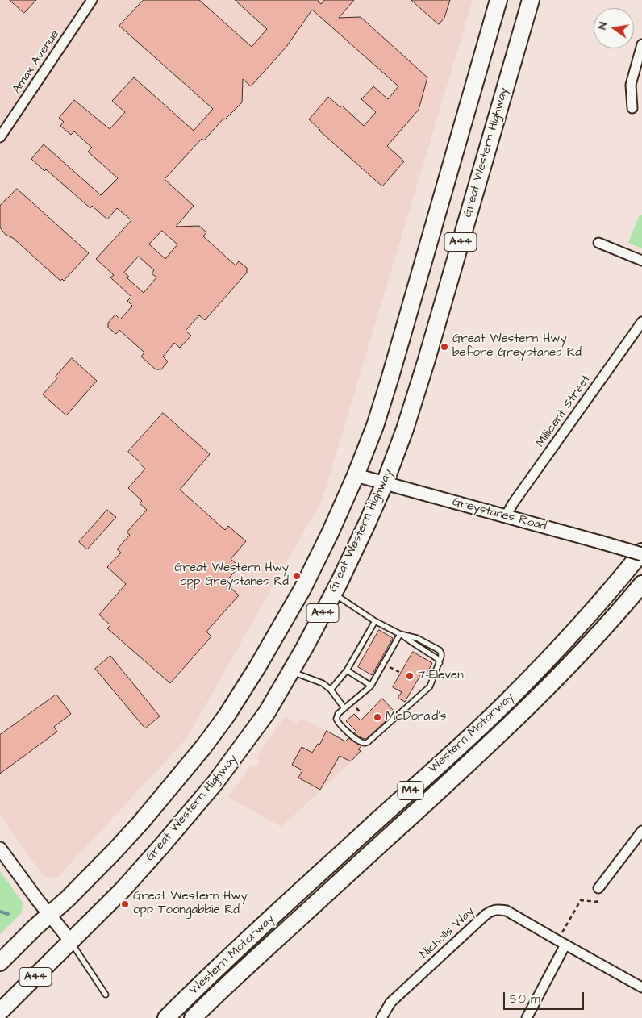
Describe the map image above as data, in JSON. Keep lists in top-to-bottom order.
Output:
{
  "streets": {
    "highway": [
      "Great Western Highway",
      "A44",
      "Western Motorway",
      "M4"
    ],
    "main road": ["Greystanes Road"],
    "street": ["Amax Avenue", "Millicent Street", "Nicholls Way"]
  },
  "crossings": [
    ["Great Western Highway", "Greystanes Road"],
    ["A44", "Greystanes Road"],
    ["Millicent Street", "Greystanes Road"],
    ["Greystanes Road", "Western Motorway"]
  ],
  "places": [
    "Great Western Hwy before Greystanes Rd",
    "Great Western Hwy opp Greystanes Rd",
    "7-Eleven",
    "McDonald's",
    "Great Western Hwy opp Toongabbie Rd"
  ],
  "scale_bar": "50 m",
  "north": "left"
}
